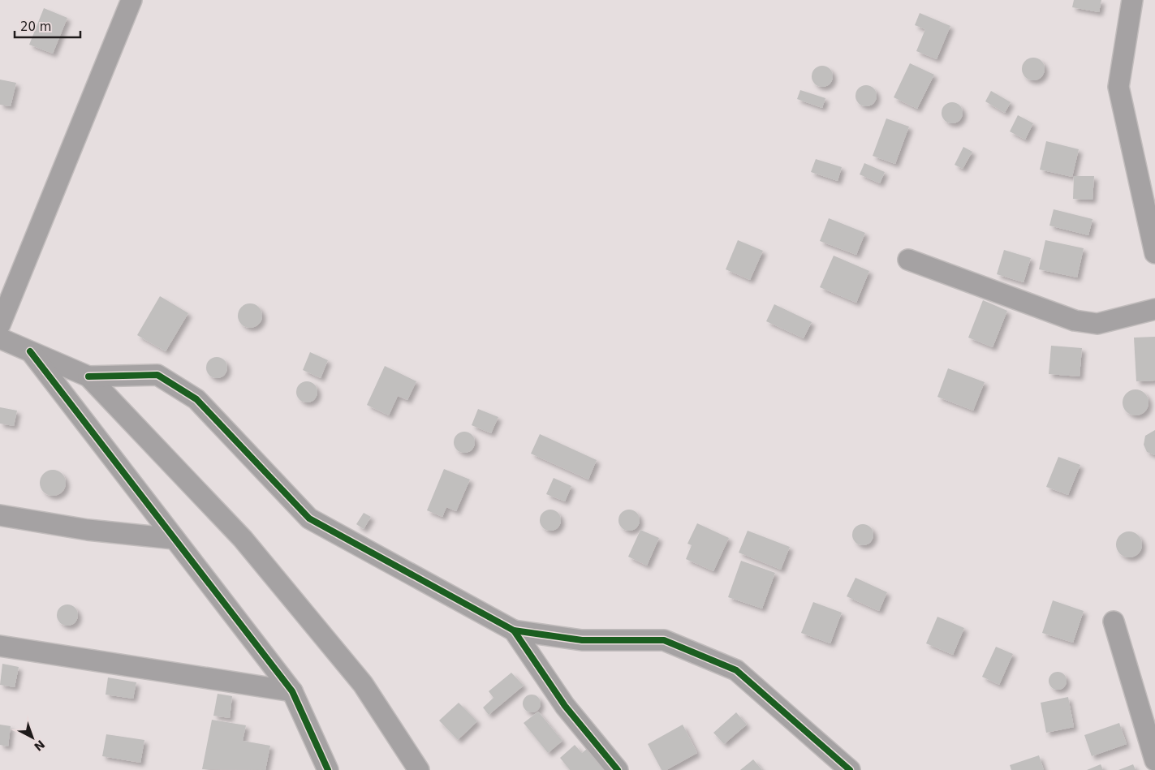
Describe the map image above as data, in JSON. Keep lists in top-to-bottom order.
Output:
{
  "scale_bar": "20 m",
  "north": "bottom right"
}
